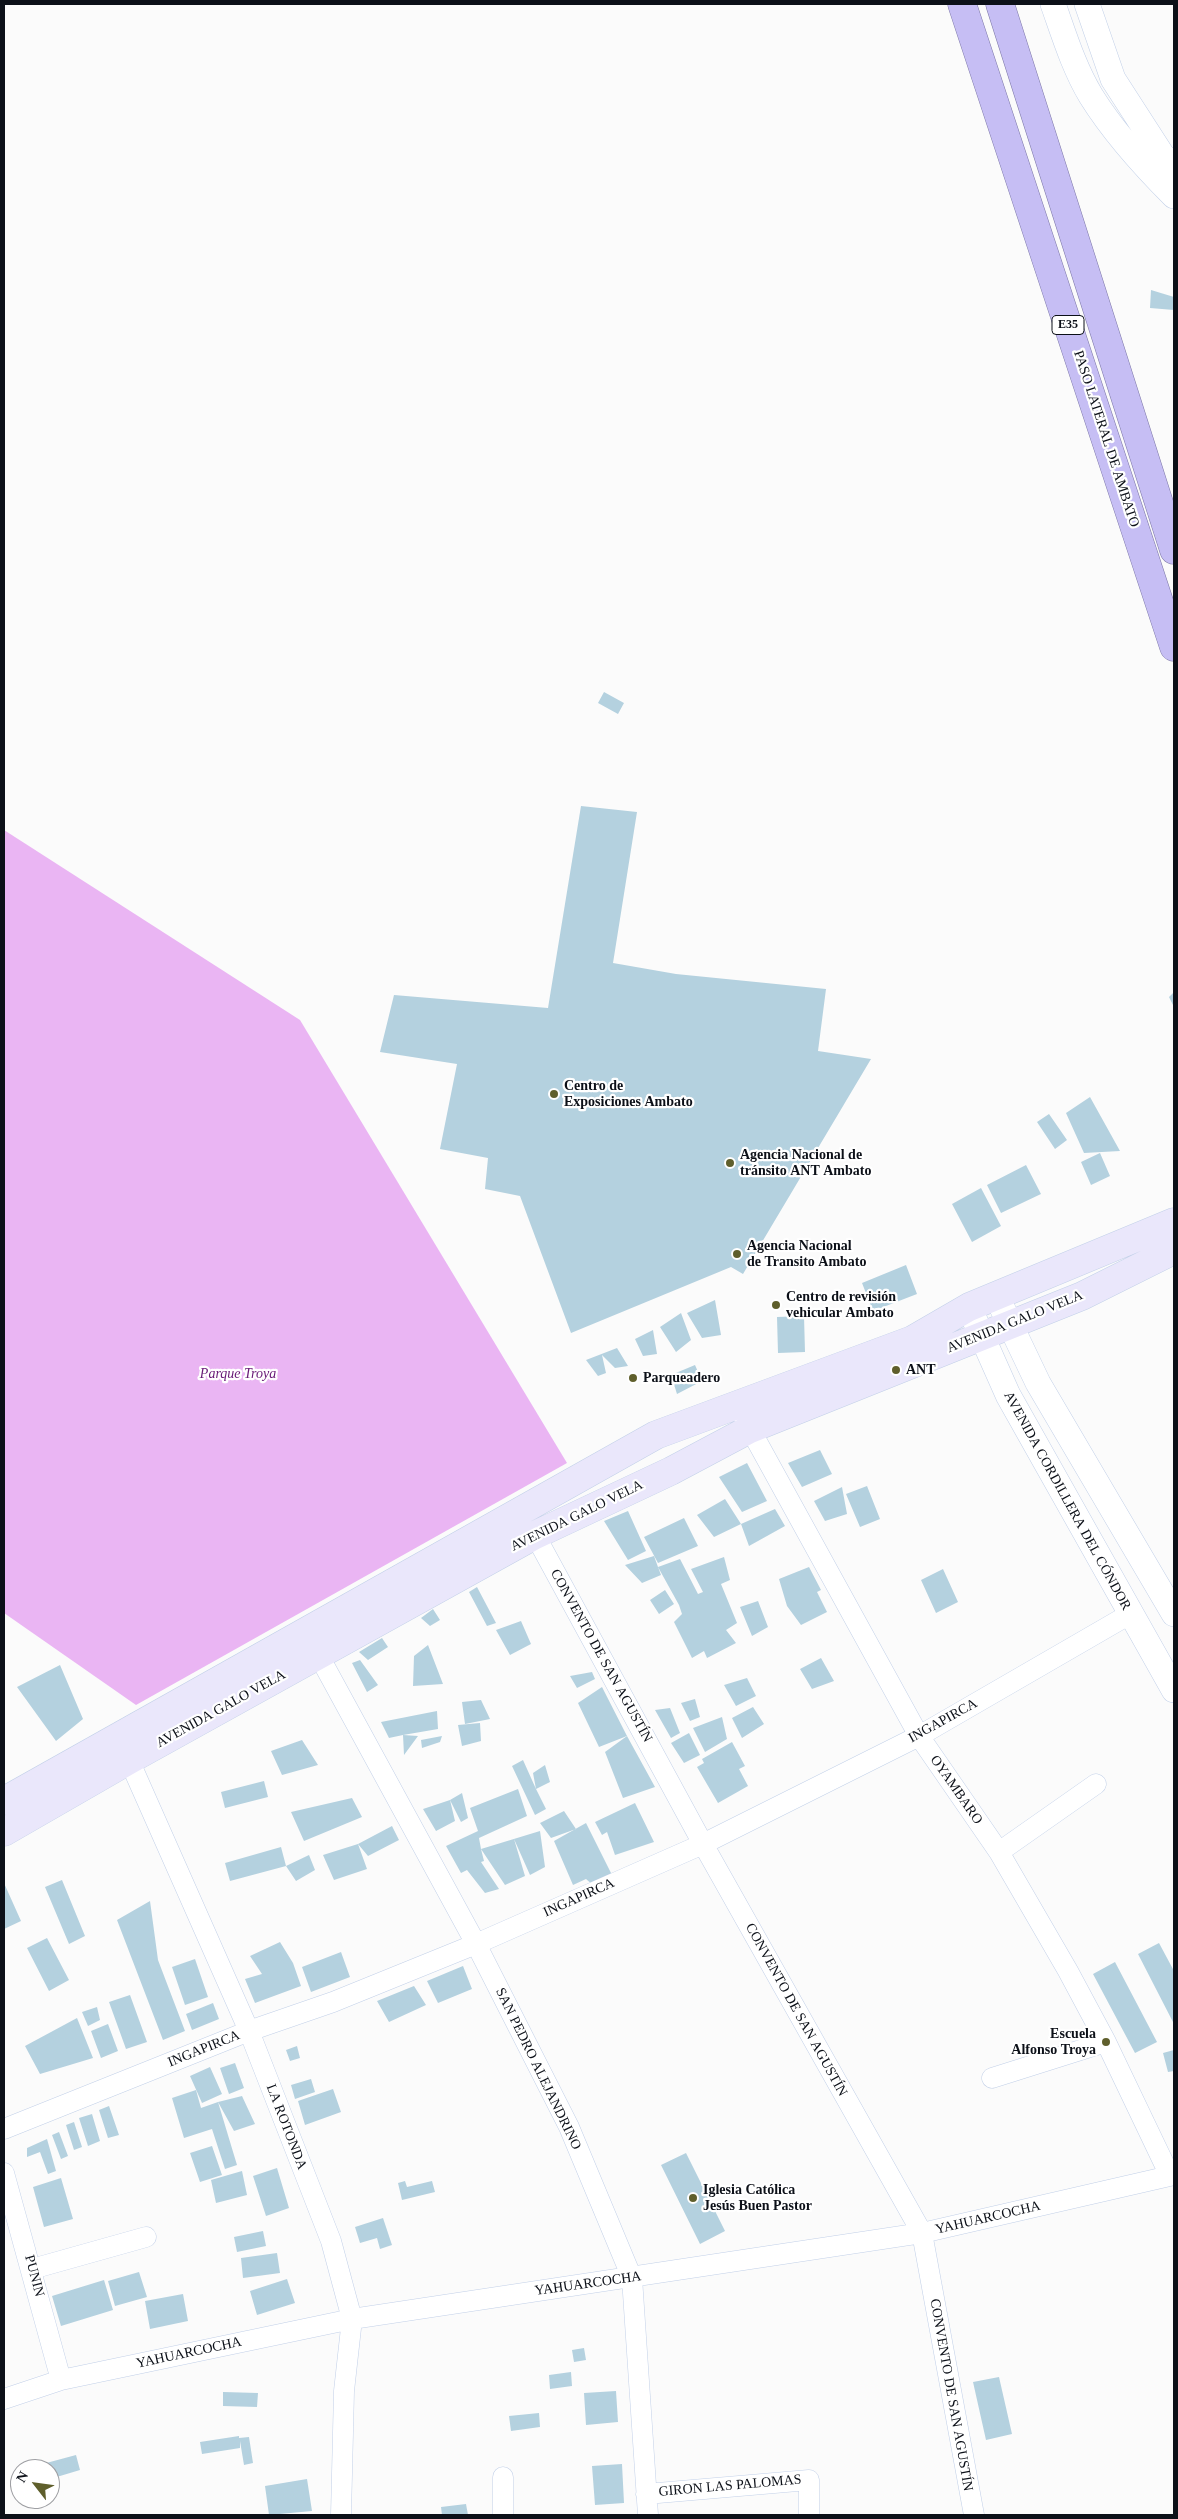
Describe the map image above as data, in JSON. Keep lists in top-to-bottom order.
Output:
{
  "streets": {
    "highway": ["E35", "PASO LATERAL DE AMBATO"],
    "main road": ["AVENIDA GALO VELA"],
    "street": [
      "AVENIDA CORDILLERA DEL CÓNDOR",
      "CONVENTO DE SAN AGUSTÍN",
      "INGAPIRCA",
      "OYAMBARO",
      "SAN PEDRO ALEJANDRINO",
      "LA ROTONDA",
      "YAHUARCOCHA",
      "PUNIN",
      "GIRON LAS PALOMAS"
    ]
  },
  "crossings": [
    ["AVENIDA GALO VELA", "AVENIDA CORDILLERA DEL CÓNDOR"],
    ["AVENIDA GALO VELA", "CONVENTO DE SAN AGUSTÍN"],
    ["AVENIDA GALO VELA", "OYAMBARO"],
    ["AVENIDA GALO VELA", "SAN PEDRO ALEJANDRINO"],
    ["AVENIDA GALO VELA", "LA ROTONDA"],
    ["AVENIDA CORDILLERA DEL CÓNDOR", "INGAPIRCA"],
    ["CONVENTO DE SAN AGUSTÍN", "INGAPIRCA"],
    ["CONVENTO DE SAN AGUSTÍN", "YAHUARCOCHA"],
    ["INGAPIRCA", "OYAMBARO"],
    ["INGAPIRCA", "SAN PEDRO ALEJANDRINO"],
    ["INGAPIRCA", "LA ROTONDA"],
    ["OYAMBARO", "YAHUARCOCHA"],
    ["SAN PEDRO ALEJANDRINO", "YAHUARCOCHA"],
    ["SAN PEDRO ALEJANDRINO", "GIRON LAS PALOMAS"],
    ["LA ROTONDA", "YAHUARCOCHA"],
    ["YAHUARCOCHA", "PUNIN"]
  ],
  "parks": ["Parque Troya"],
  "places": [
    "Centro de Exposiciones Ambato",
    "Agencia Nacional de tránsito ANT Ambato",
    "Agencia Nacional de Transito Ambato",
    "Centro de revisión vehicular Ambato",
    "ANT",
    "Parqueadero",
    "Escuela Alfonso Troya",
    "Iglesia Católica Jesús Buen Pastor"
  ],
  "north": "top left"
}
